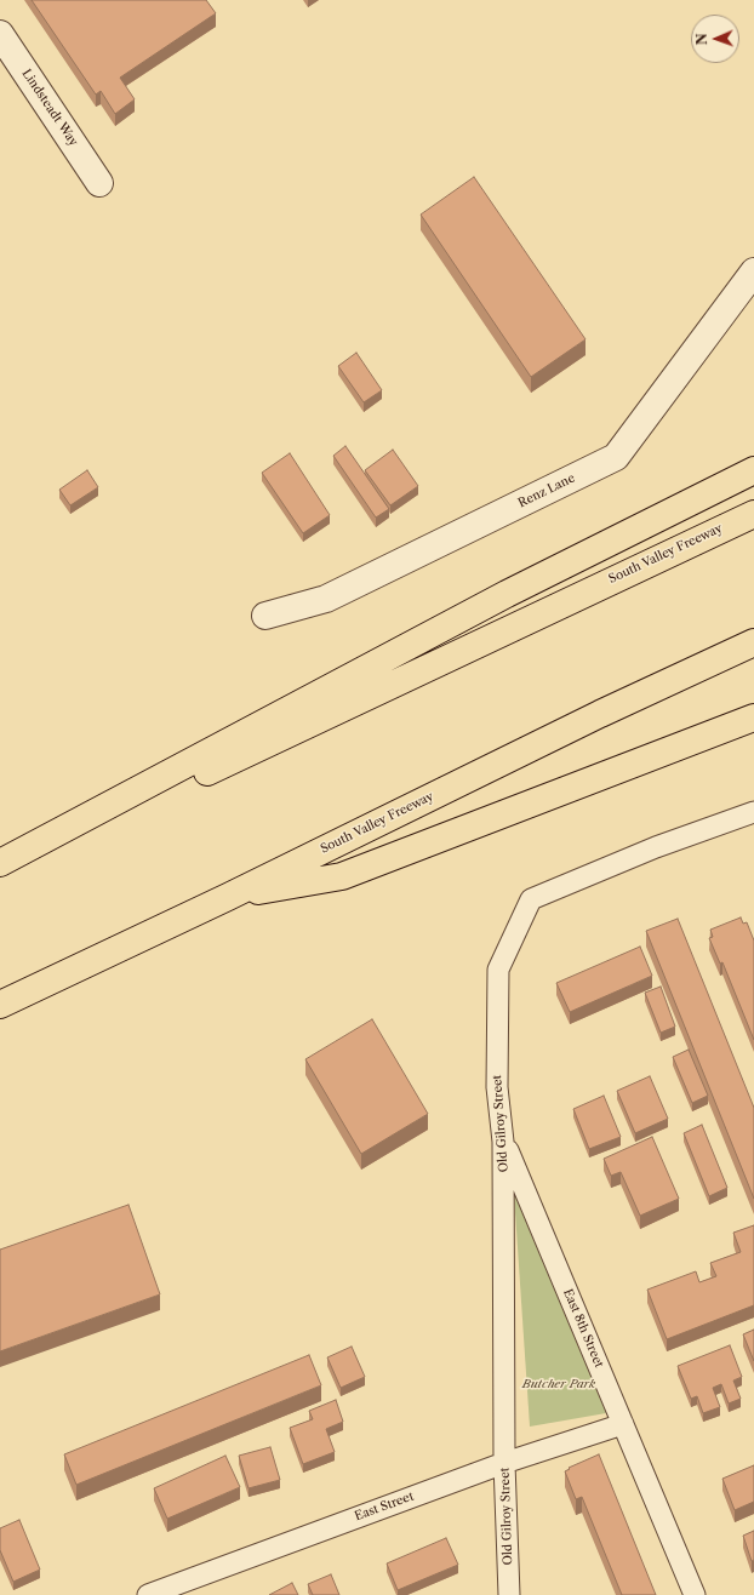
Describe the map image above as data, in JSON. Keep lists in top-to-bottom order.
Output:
{
  "streets": {
    "highway": ["South Valley Freeway"],
    "street": [
      "Lindsteadt Way",
      "Renz Lane",
      "Old Gilroy Street",
      "East 8th Street",
      "East Street"
    ]
  },
  "crossings": [
    ["Old Gilroy Street", "East 8th Street"],
    ["Old Gilroy Street", "East Street"],
    ["East 8th Street", "East Street"]
  ],
  "parks": ["Butcher Park"],
  "north": "left"
}
